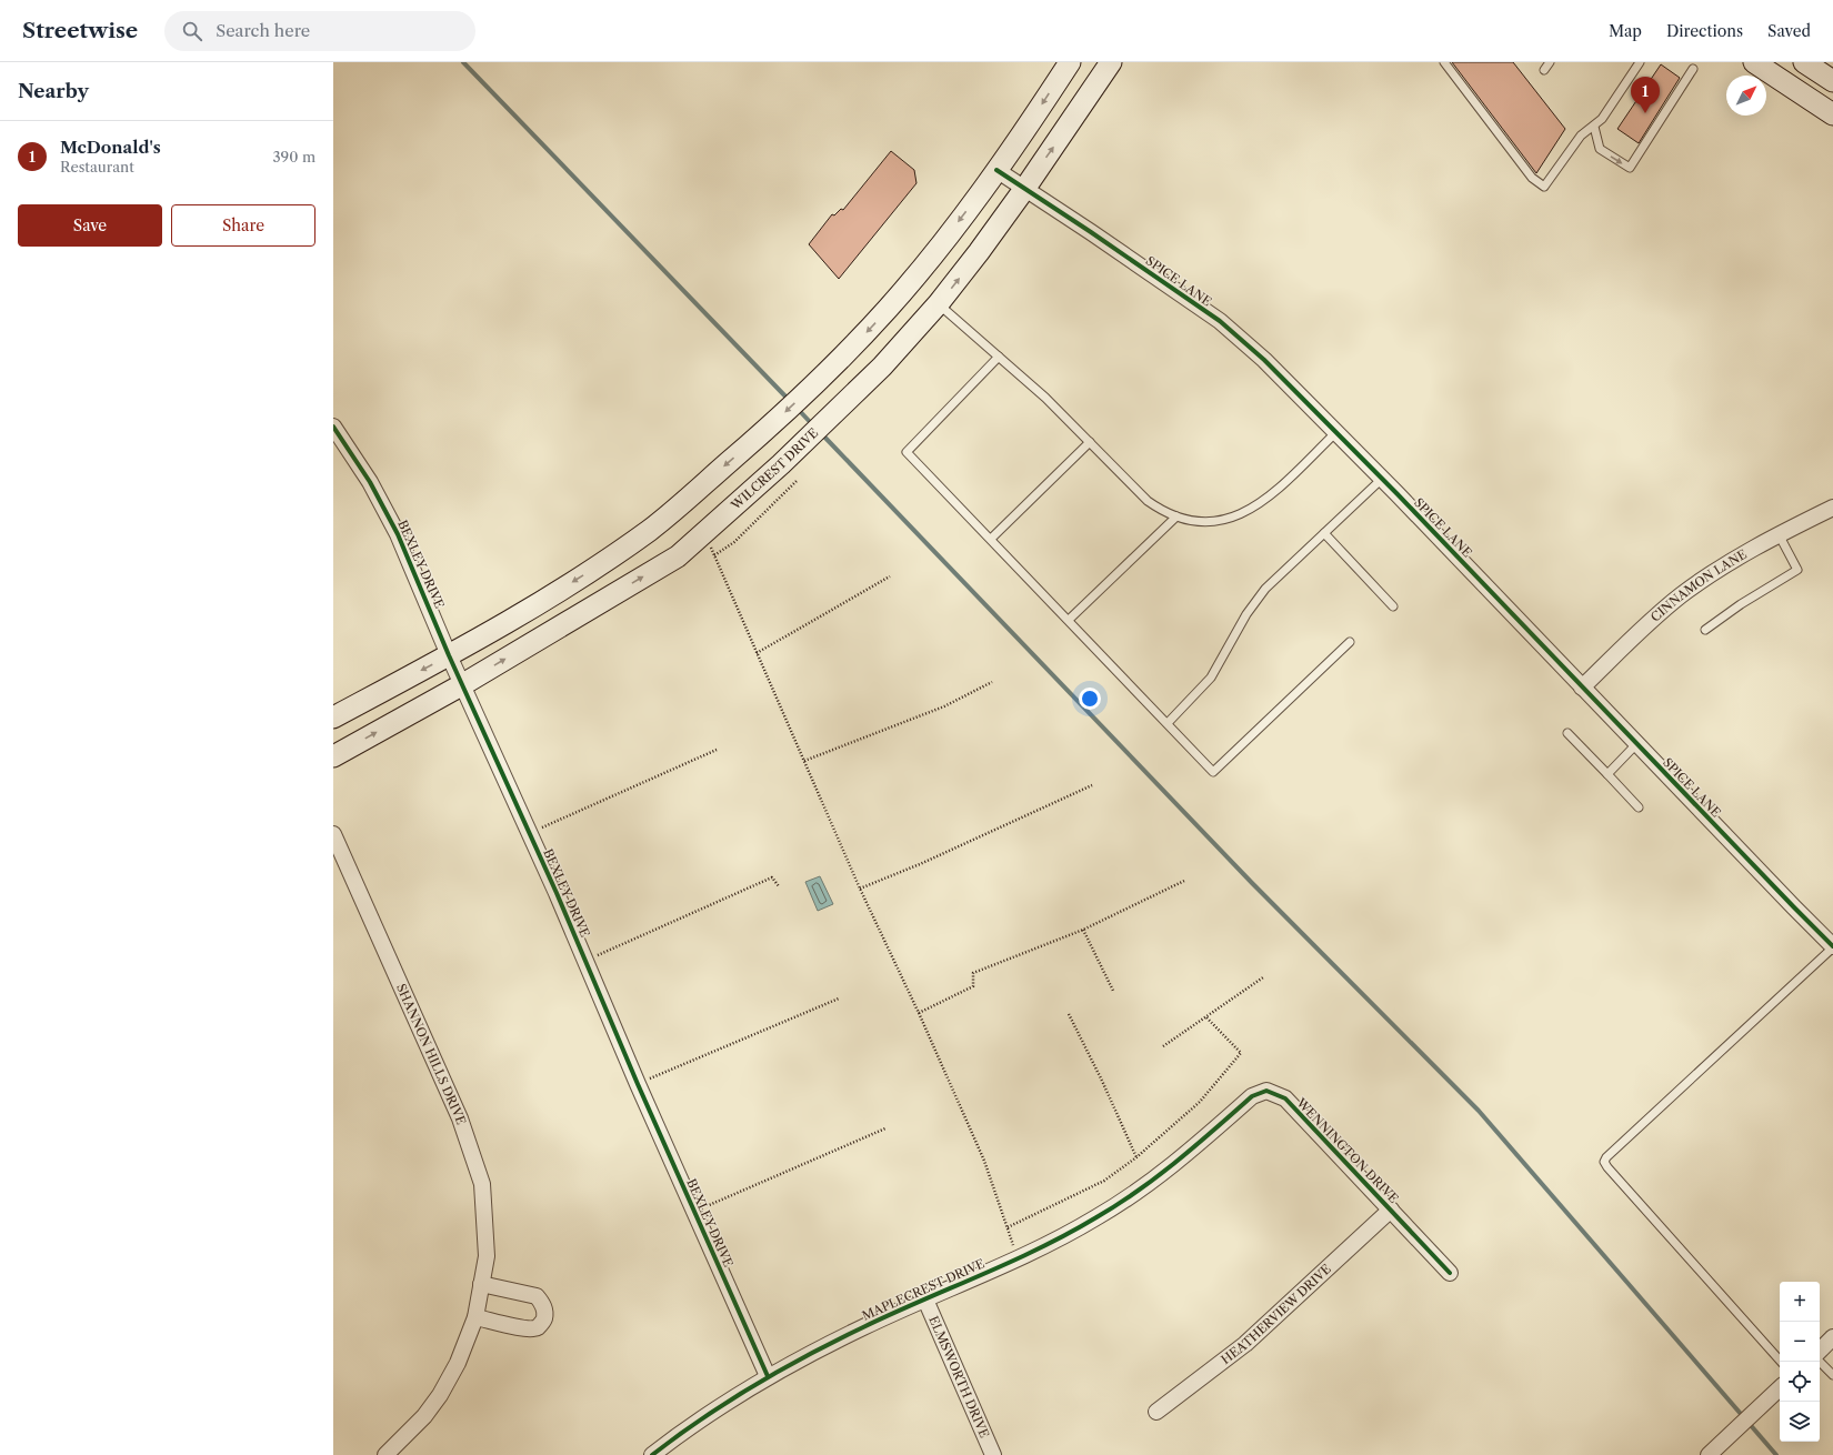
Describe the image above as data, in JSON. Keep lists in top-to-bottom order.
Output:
{
  "streets": {
    "main road": ["WILCREST DRIVE"],
    "street": [
      "SPICE LANE",
      "BEXLEY DRIVE",
      "CINNAMON LANE",
      "SHANNON HILLS DRIVE",
      "WENNINGTON DRIVE",
      "MAPLECREST DRIVE",
      "HEATHERVIEW DRIVE",
      "ELMSWORTH DRIVE"
    ]
  },
  "crossings": [
    ["SPICE LANE", "WILCREST DRIVE"],
    ["SPICE LANE", "CINNAMON LANE"],
    ["WILCREST DRIVE", "BEXLEY DRIVE"],
    ["BEXLEY DRIVE", "MAPLECREST DRIVE"],
    ["WENNINGTON DRIVE", "MAPLECREST DRIVE"],
    ["WENNINGTON DRIVE", "HEATHERVIEW DRIVE"],
    ["MAPLECREST DRIVE", "ELMSWORTH DRIVE"]
  ],
  "north": "top right",
  "page": {
    "header": "Streetwise",
    "search": "Search here",
    "nav": ["Map", "Directions", "Saved"],
    "heading": "Nearby",
    "pins": "1",
    "list": [
      {
        "mark": "1",
        "name": "McDonald's",
        "note": "Restaurant",
        "value": "390 m"
      }
    ],
    "buttons": ["Save", "Share"],
    "map_buttons": ["+", "−"]
  }
}
